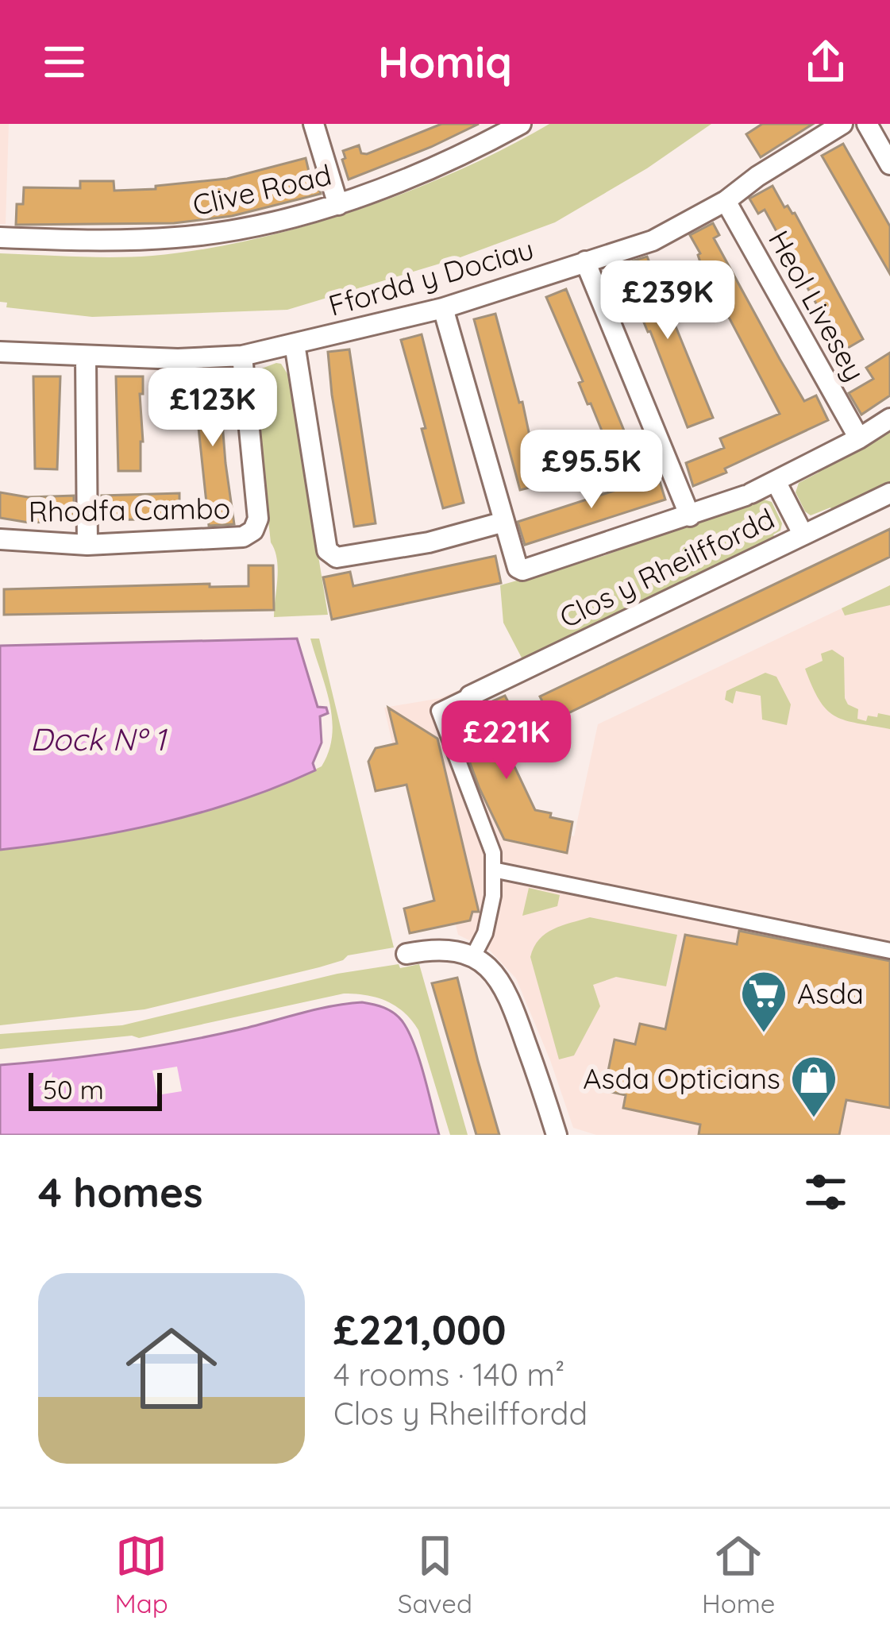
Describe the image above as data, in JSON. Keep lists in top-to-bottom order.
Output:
{
  "streets": {
    "street": [
      "Clive Road",
      "Ffordd y Dociau",
      "Heol Livesey",
      "Rhodfa Cambo",
      "Clos y Rheilffordd"
    ]
  },
  "crossings": [
    ["Ffordd y Dociau", "Heol Livesey"],
    ["Ffordd y Dociau", "Rhodfa Cambo"]
  ],
  "water": ["Dock Nº 1"],
  "places": {
    "supermarket": ["Asda"],
    "shop": ["Asda Opticians"]
  },
  "scale_bar": "50 m",
  "page": {
    "header": "Homiq",
    "price": [
      "£239K",
      "£123K",
      "£95.5K",
      "£221K"
    ],
    "scale": "50 m",
    "heading": "4 homes",
    "list": [
      {
        "name": "£221,000",
        "note": "4 rooms · 140 m² · Clos y Rheilffordd"
      }
    ],
    "tabs": ["Map", "Saved", "Home"]
  }
}
